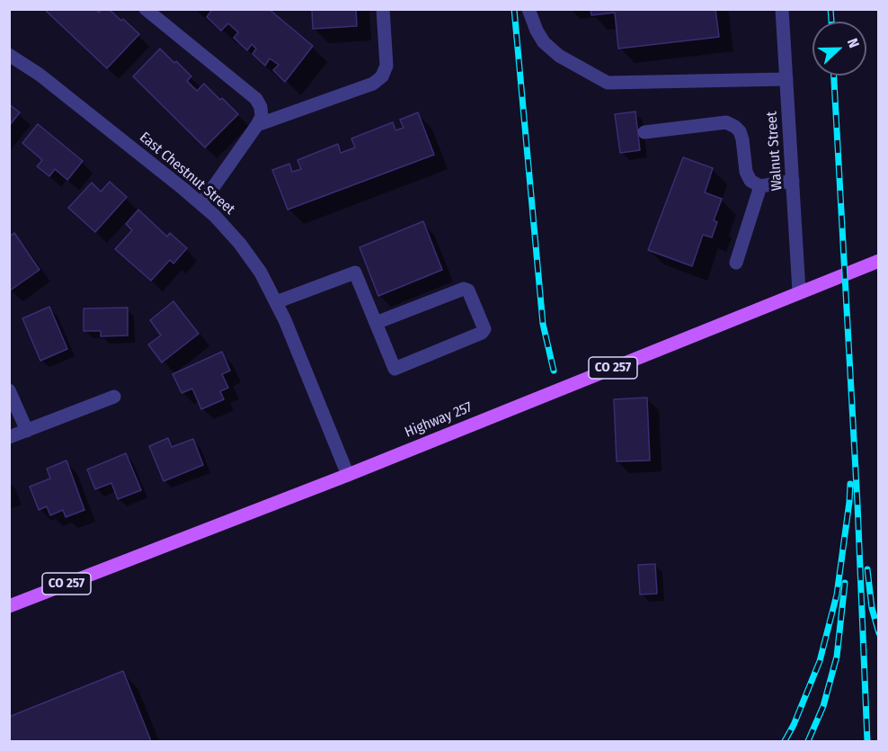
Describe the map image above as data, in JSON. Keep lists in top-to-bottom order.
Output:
{
  "streets": {
    "main road": ["CO 257", "Highway 257"],
    "street": ["Walnut Street", "East Chestnut Street"]
  },
  "crossings": [
    ["Walnut Street", "Highway 257"],
    ["East Chestnut Street", "Highway 257"]
  ],
  "north": "right"
}
